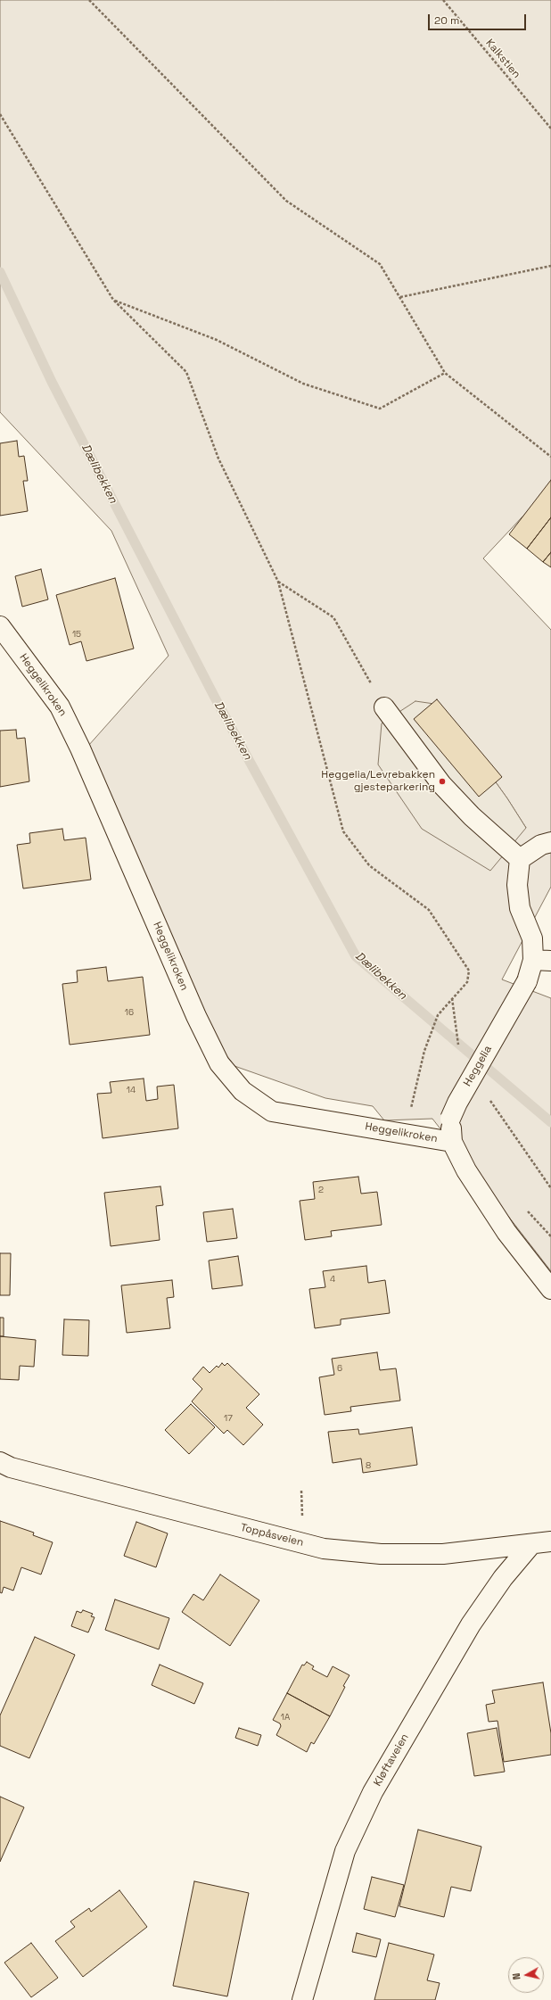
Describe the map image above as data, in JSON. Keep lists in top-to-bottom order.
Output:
{
  "streets": {
    "street": [
      "Heggelikroken",
      "Heggelia",
      "Toppåsveien",
      "Kløftaveien"
    ],
    "path": ["Kalkstien"]
  },
  "crossings": [
    ["Heggelikroken", "Heggelia"],
    ["Toppåsveien", "Kløftaveien"]
  ],
  "water": ["Dælibekken"],
  "places": ["Heggelia/Levrebakken gjesteparkering"],
  "house_numbers": [
    "15",
    "16",
    "14",
    "2",
    "4",
    "6",
    "17",
    "8",
    "1A"
  ],
  "scale_bar": "20 m",
  "north": "left"
}
